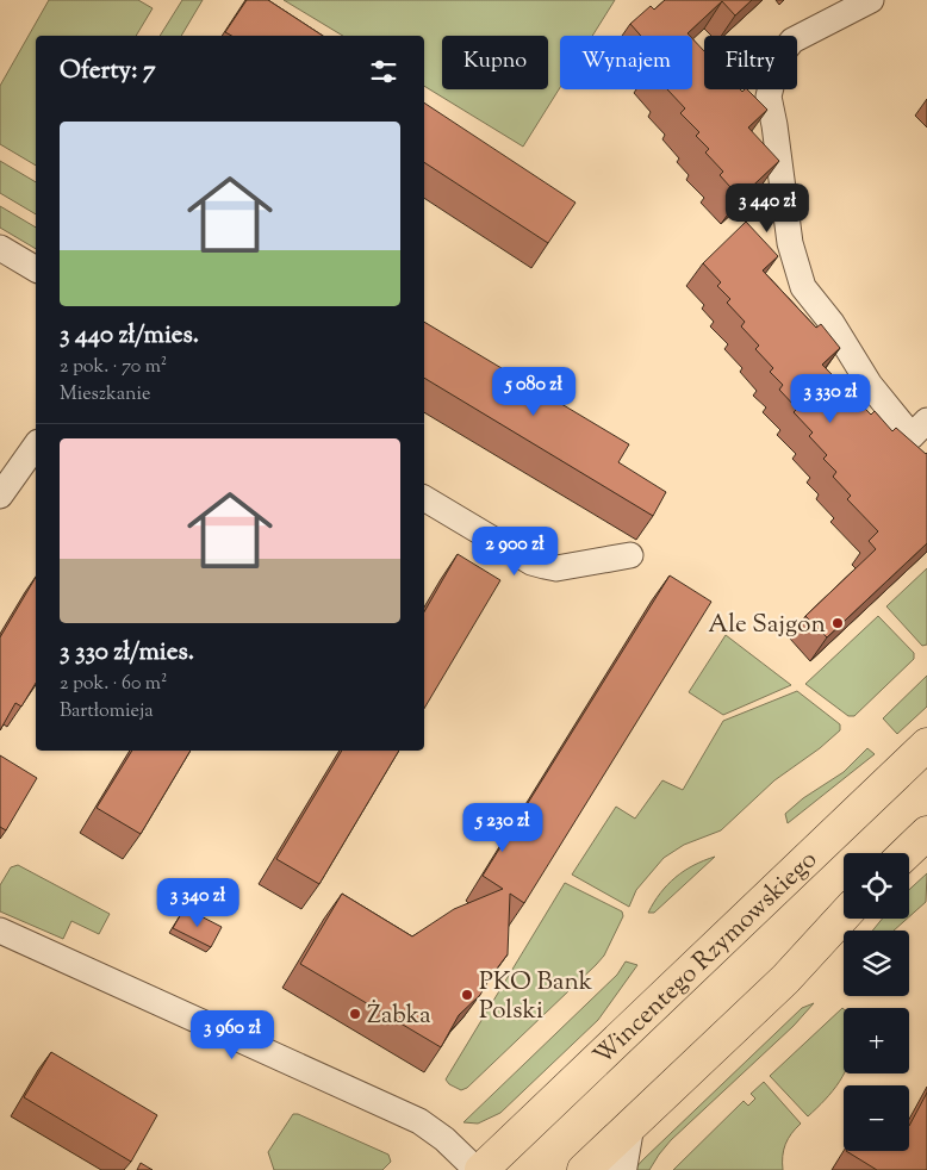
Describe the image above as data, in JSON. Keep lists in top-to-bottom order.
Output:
{
  "streets": {
    "main road": ["Wincentego Rzymowskiego"]
  },
  "places": ["Ale Sajgon", "PKO Bank Polski", "Żabka"],
  "page": {
    "chip": ["Kupno", "Wynajem", "Filtry"],
    "heading": "Oferty: 7",
    "list": [
      {
        "name": "3 440 zł/mies.",
        "note": "2 pok. · 70 m² · Mieszkanie"
      },
      {
        "name": "3 330 zł/mies.",
        "note": "2 pok. · 60 m² · Bartłomieja"
      }
    ],
    "price": [
      "3 440 zł",
      "5 080 zł",
      "3 330 zł",
      "2 900 zł",
      "5 230 zł",
      "3 340 zł",
      "3 960 zł"
    ],
    "map_buttons": ["+", "−"]
  }
}
